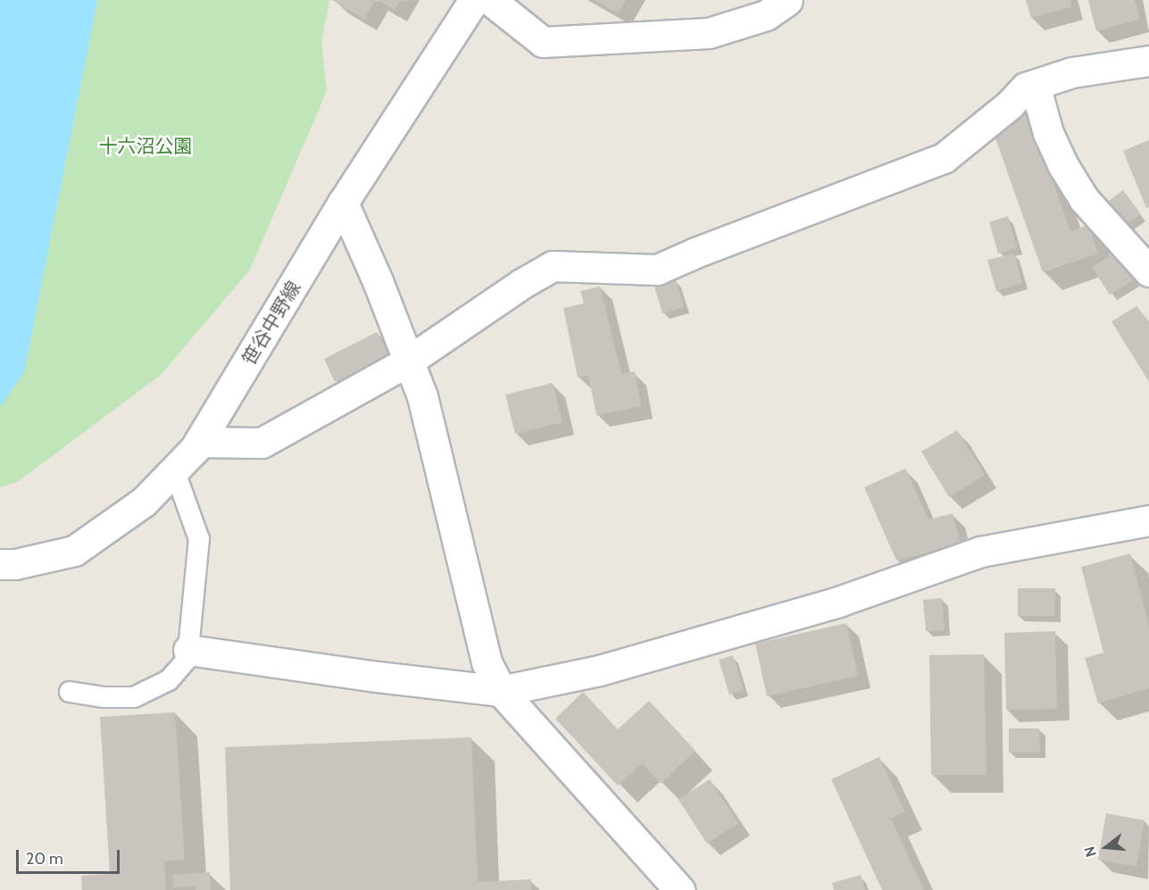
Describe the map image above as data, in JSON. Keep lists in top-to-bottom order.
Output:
{
  "streets": {
    "street": ["笹谷中野線"]
  },
  "parks": ["十六沼公園"],
  "scale_bar": "20 m",
  "north": "left"
}
